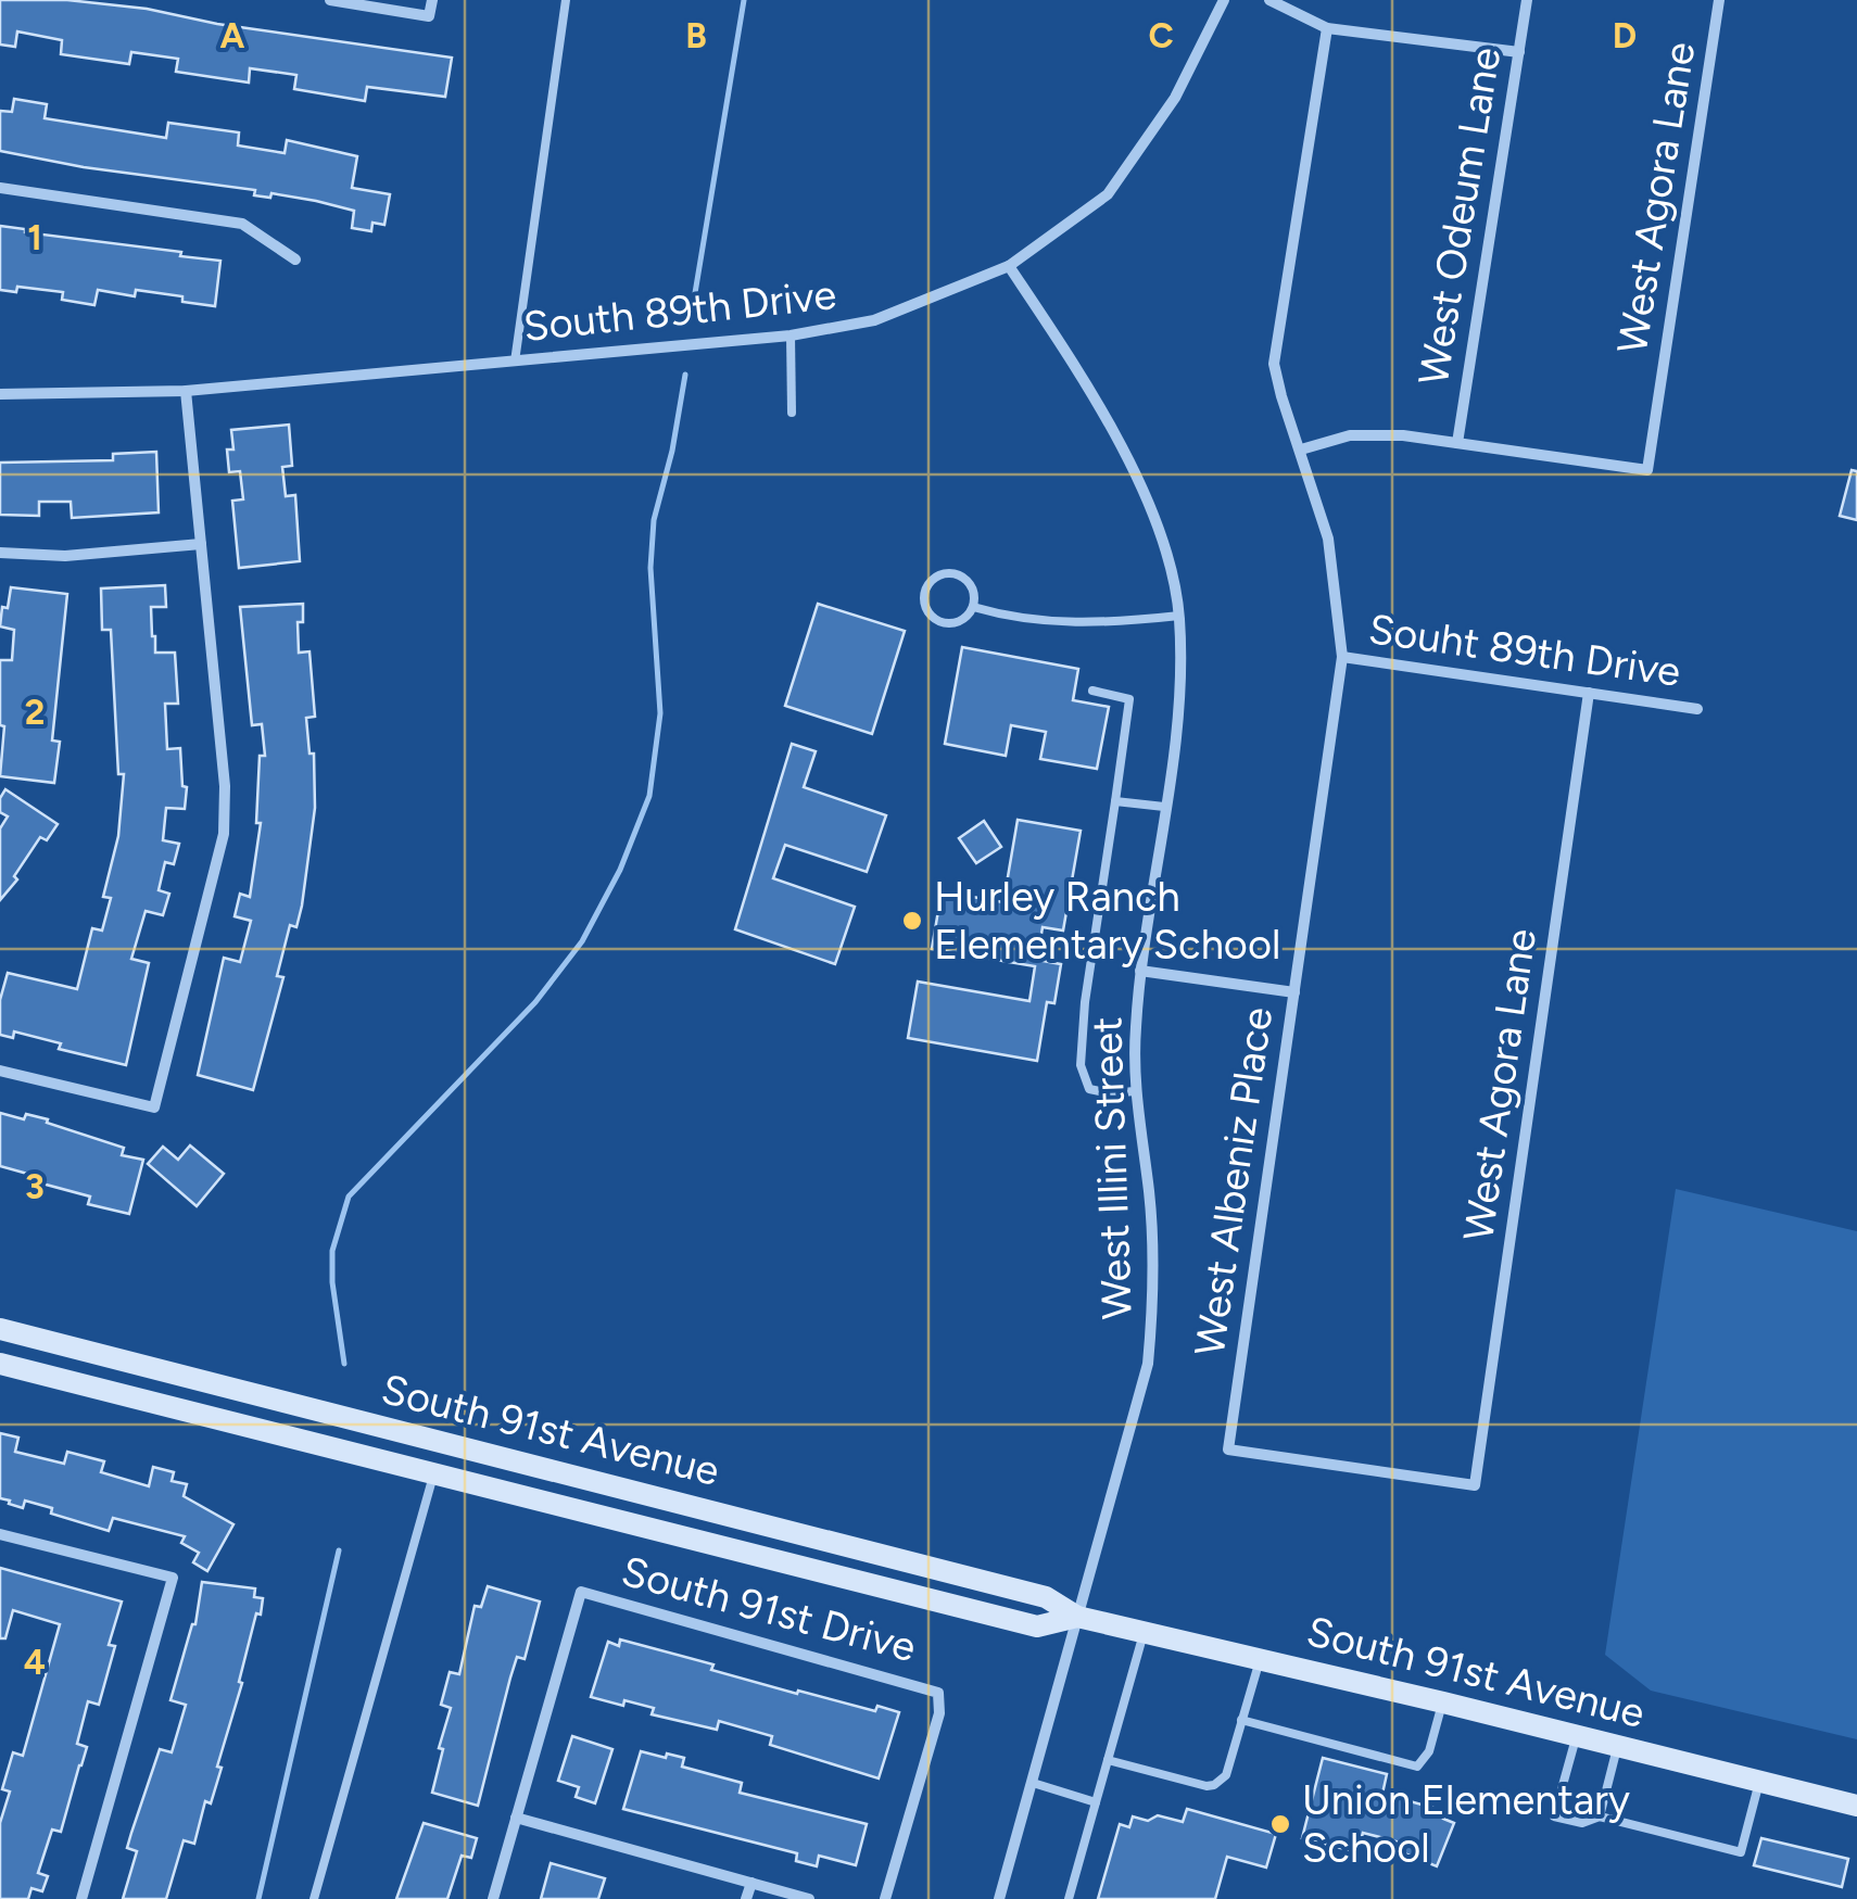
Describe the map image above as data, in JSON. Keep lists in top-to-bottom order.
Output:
{
  "streets": {
    "main road": ["South 91st Avenue"],
    "street": [
      "West Agora Lane",
      "West Odeum Lane",
      "South 89th Drive",
      "Souht 89th Drive",
      "West Illini Street",
      "West Albeniz Place",
      "South 91st Drive"
    ]
  },
  "crossings": [
    ["West Agora Lane", "West Odeum Lane"],
    ["West Agora Lane", "Souht 89th Drive"],
    ["West Agora Lane", "West Albeniz Place"],
    ["South 89th Drive", "West Illini Street"],
    ["Souht 89th Drive", "West Albeniz Place"],
    ["West Illini Street", "South 91st Avenue"]
  ],
  "places": ["Hurley Ranch Elementary School", "Union Elementary School"],
  "grid": {
    "columns": [
      "A",
      "B",
      "C",
      "D"
    ],
    "rows": [
      "1",
      "2",
      "3",
      "4"
    ]
  }
}
